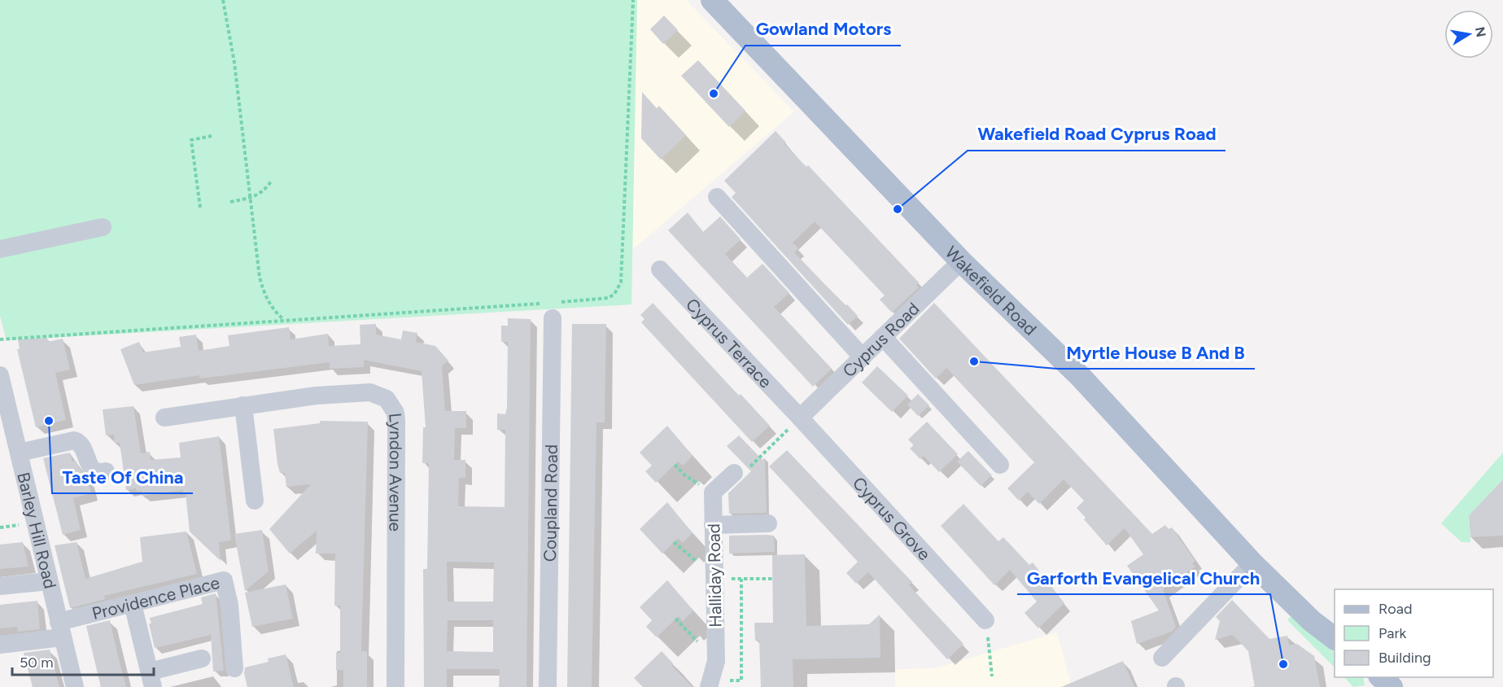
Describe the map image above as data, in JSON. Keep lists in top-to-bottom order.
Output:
{
  "streets": {
    "main road": ["Wakefield Road"],
    "street": [
      "Cyprus Road",
      "Cyprus Terrace",
      "Lyndon Avenue",
      "Coupland Road",
      "Cyprus Grove",
      "Barley Hill Road",
      "Halliday Road",
      "Providence Place"
    ]
  },
  "crossings": [
    ["Wakefield Road", "Cyprus Road"],
    ["Cyprus Road", "Cyprus Terrace"],
    ["Cyprus Road", "Cyprus Grove"],
    ["Cyprus Terrace", "Cyprus Grove"],
    ["Barley Hill Road", "Providence Place"]
  ],
  "places": [
    "Gowland Motors",
    "Wakefield Road Cyprus Road",
    "Myrtle House B And B",
    "Taste Of China",
    "Garforth Evangelical Church"
  ],
  "legend": ["Road", "Park", "Building"],
  "scale_bar": "50 m",
  "north": "right"
}
